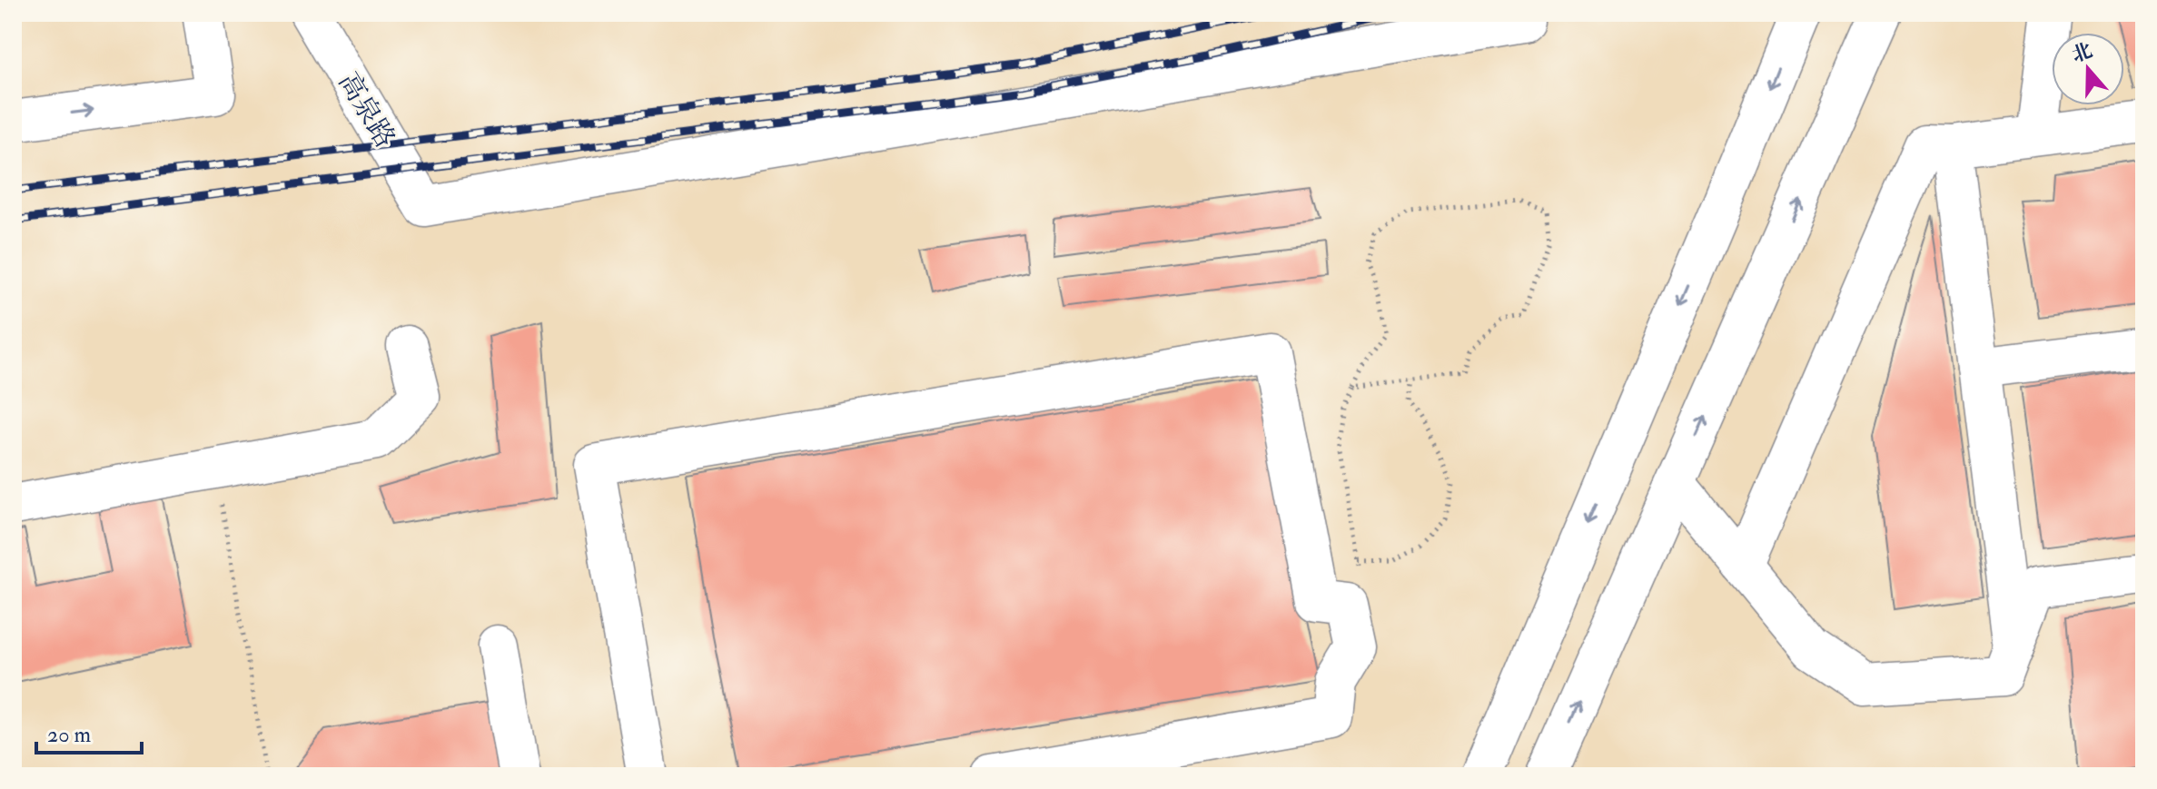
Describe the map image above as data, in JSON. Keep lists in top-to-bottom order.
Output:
{
  "streets": {
    "street": ["高泉路"]
  },
  "scale_bar": "20 m",
  "north": "top"
}
